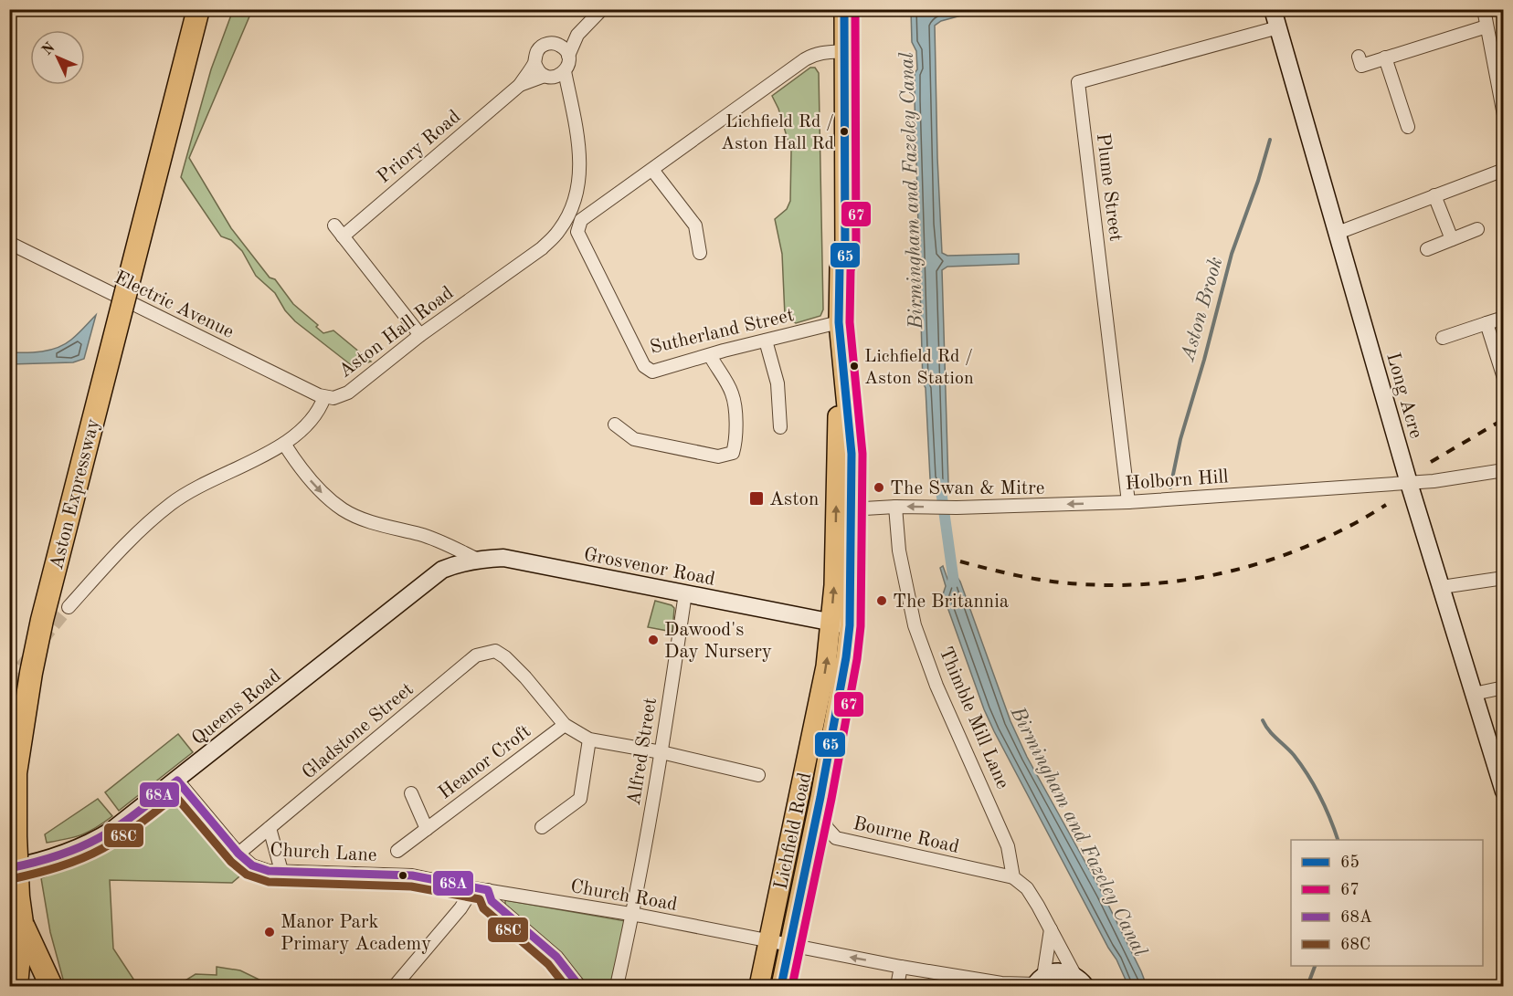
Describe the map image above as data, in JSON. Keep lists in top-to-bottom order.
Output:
{
  "streets": {
    "highway": ["Aston Expressway"],
    "main road": [
      "Long Acre",
      "Grosvenor Road",
      "Queens Road",
      "Lichfield Road"
    ],
    "street": [
      "Priory Road",
      "Plume Street",
      "Electric Avenue",
      "Sutherland Street",
      "Aston Hall Road",
      "Holborn Hill",
      "Thimble Mill Lane",
      "Gladstone Street",
      "Alfred Street",
      "Heanor Croft",
      "Bourne Road",
      "Church Lane",
      "Church Road"
    ]
  },
  "crossings": [
    ["Priory Road", "Aston Hall Road"],
    ["Plume Street", "Long Acre"],
    ["Plume Street", "Holborn Hill"],
    ["Electric Avenue", "Aston Hall Road"],
    ["Sutherland Street", "Lichfield Road"],
    ["Aston Hall Road", "Grosvenor Road"],
    ["Long Acre", "Holborn Hill"],
    ["Holborn Hill", "Thimble Mill Lane"],
    ["Holborn Hill", "Lichfield Road"],
    ["Grosvenor Road", "Queens Road"],
    ["Grosvenor Road", "Alfred Street"],
    ["Grosvenor Road", "Lichfield Road"],
    ["Queens Road", "Church Lane"],
    ["Thimble Mill Lane", "Bourne Road"],
    ["Gladstone Street", "Heanor Croft"],
    ["Gladstone Street", "Church Lane"],
    ["Alfred Street", "Church Road"],
    ["Lichfield Road", "Bourne Road"],
    ["Lichfield Road", "Church Road"],
    ["Church Lane", "Church Road"]
  ],
  "one_way": ["Holborn Hill"],
  "water": ["Birmingham and Fazeley Canal", "Aston Brook"],
  "places": {
    "other": [
      "Lichfield Rd / Aston Hall Rd",
      "Lichfield Rd / Aston Station",
      "The Swan & Mitre",
      "The Britannia",
      "Dawood's Day Nursery",
      "Manor Park Primary Academy"
    ],
    "transit": ["Aston"]
  },
  "lines": [
    "transit line 65",
    "transit line 67",
    "transit line 68A",
    "transit line 68C"
  ],
  "legend": [
    "65",
    "67",
    "68A",
    "68C"
  ],
  "north": "top left"
}
